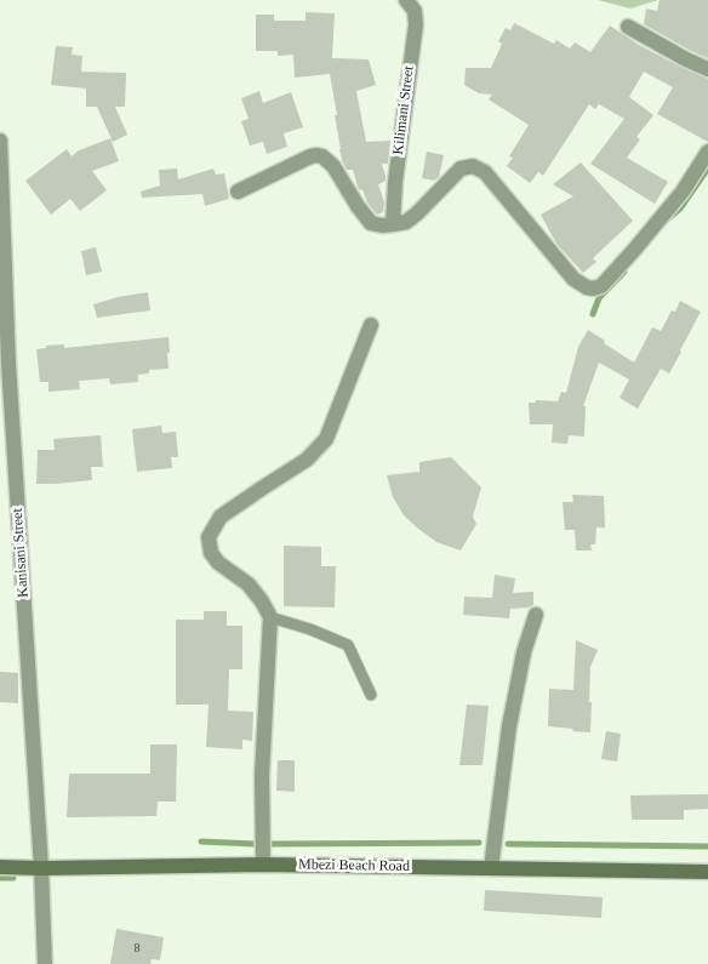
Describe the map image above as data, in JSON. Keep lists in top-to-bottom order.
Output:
{
  "streets": {
    "main road": ["Mbezi Beach Road"],
    "street": ["Kilimani Street", "Kanisani Street"]
  },
  "crossings": [
    ["Kanisani Street", "Mbezi Beach Road"]
  ],
  "house_numbers": ["8"]
}
